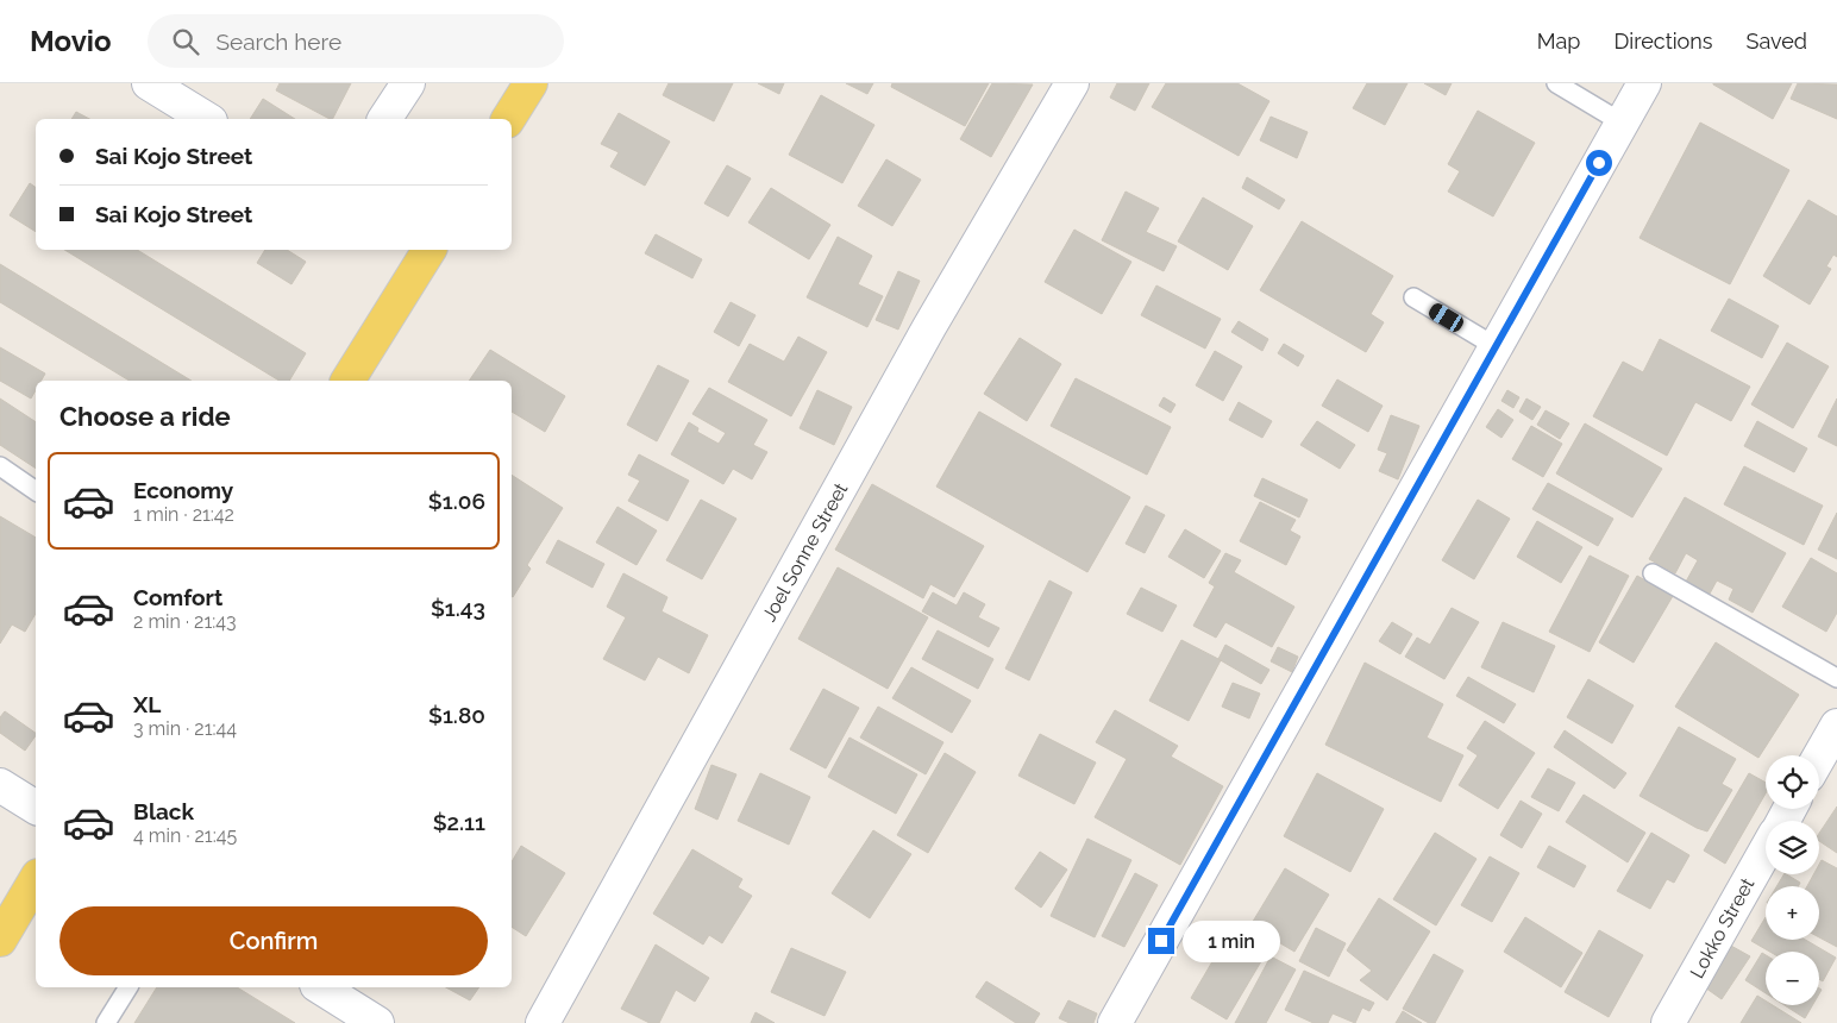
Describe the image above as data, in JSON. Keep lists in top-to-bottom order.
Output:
{
  "streets": {
    "street": ["Joel Sonne Street", "Lokko Street"]
  },
  "page": {
    "header": "Movio",
    "search": "Search here",
    "nav": ["Map", "Directions", "Saved"],
    "banner": ["Sai Kojo Street", "Sai Kojo Street"],
    "heading": "Choose a ride",
    "list": [
      {
        "name": "Economy",
        "note": "1 min · 21:42",
        "value": "$1.06"
      },
      {
        "name": "Comfort",
        "note": "2 min · 21:43",
        "value": "$1.43"
      },
      {
        "name": "XL",
        "note": "3 min · 21:44",
        "value": "$1.80"
      },
      {
        "name": "Black",
        "note": "4 min · 21:45",
        "value": "$2.11"
      }
    ],
    "map_buttons": ["+", "−"],
    "buttons": "Confirm",
    "bubble": "1 min"
  }
}
